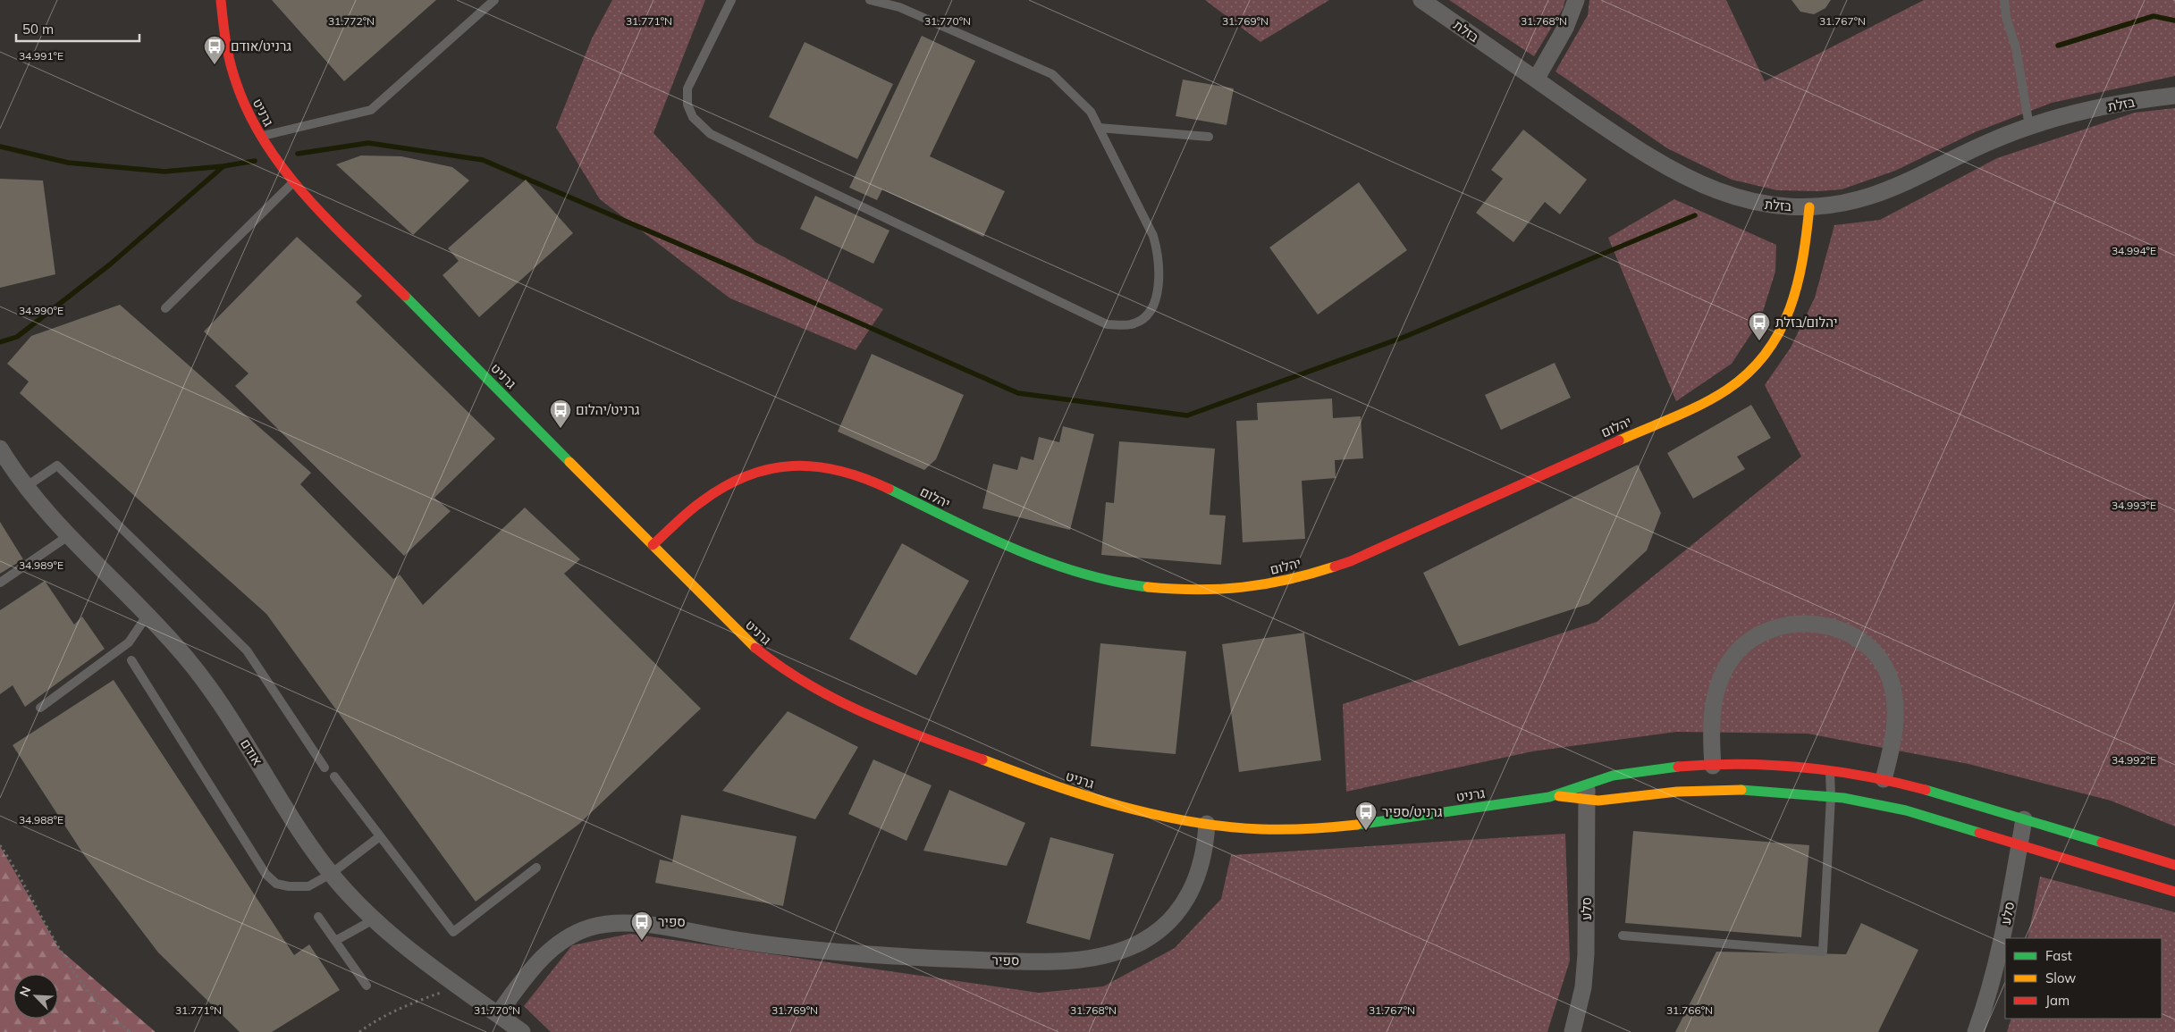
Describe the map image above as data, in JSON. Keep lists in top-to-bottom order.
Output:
{
  "streets": {
    "street": [
      "בזלת",
      "גרניט",
      "יהלום",
      "אודם",
      "סלע",
      "ספיר"
    ]
  },
  "crossings": [
    ["בזלת", "יהלום"],
    ["גרניט", "יהלום"],
    ["גרניט", "ספיר"],
    ["אודם", "ספיר"]
  ],
  "places": {
    "bus stop": [
      "גרניט/אודם",
      "יהלום/בזלת",
      "גרניט/יהלום",
      "גרניט/ספיר",
      "ספיר"
    ]
  },
  "legend": ["Fast", "Slow", "Jam"],
  "scale_bar": "50 m",
  "north": "top left",
  "coordinates": [
    "31.772°N",
    "31.771°N",
    "31.770°N",
    "31.769°N",
    "31.768°N",
    "31.767°N",
    "34.991°E",
    "34.994°E",
    "34.990°E",
    "34.993°E",
    "34.989°E",
    "34.992°E",
    "34.988°E",
    "31.766°N"
  ]
}
